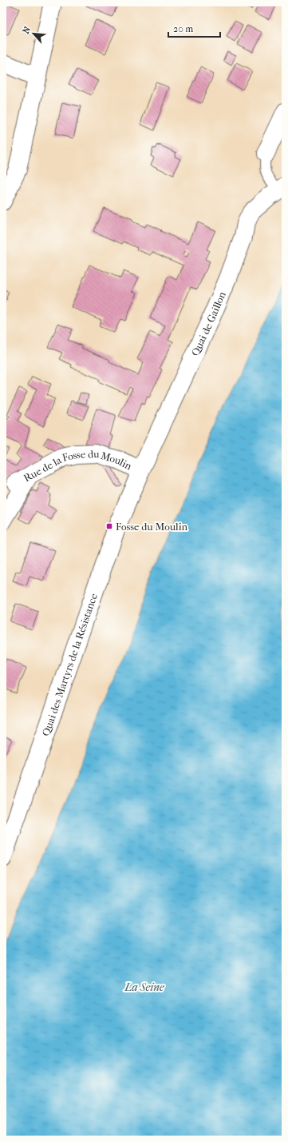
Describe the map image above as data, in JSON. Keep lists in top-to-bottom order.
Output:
{
  "streets": {
    "street": ["Quai de Gaillon", "Rue de la Fosse du Moulin", "Quai des Martyrs de la Résistance"]
  },
  "crossings": [
    ["Quai de Gaillon", "Rue de la Fosse du Moulin"],
    ["Quai de Gaillon", "Quai des Martyrs de la Résistance"],
    ["Rue de la Fosse du Moulin", "Quai des Martyrs de la Résistance"]
  ],
  "water": ["La Seine"],
  "places": {
    "transit": ["Fosse du Moulin"]
  },
  "scale_bar": "20 m",
  "north": "top left"
}
